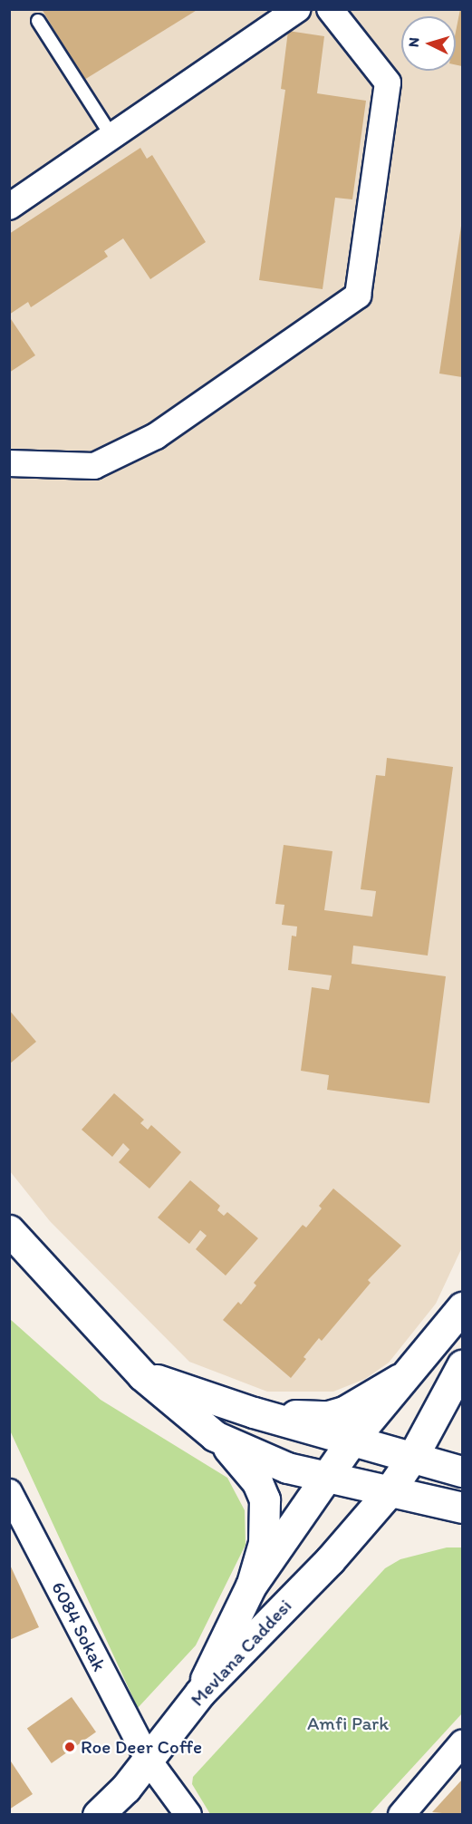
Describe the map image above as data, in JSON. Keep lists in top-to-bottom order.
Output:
{
  "streets": {
    "street": ["6084 Sokak", "Mevlana Caddesi"]
  },
  "crossings": [
    ["6084 Sokak", "Mevlana Caddesi"]
  ],
  "parks": ["Amfi Park"],
  "places": ["Roe Deer Coffe"],
  "north": "left"
}
